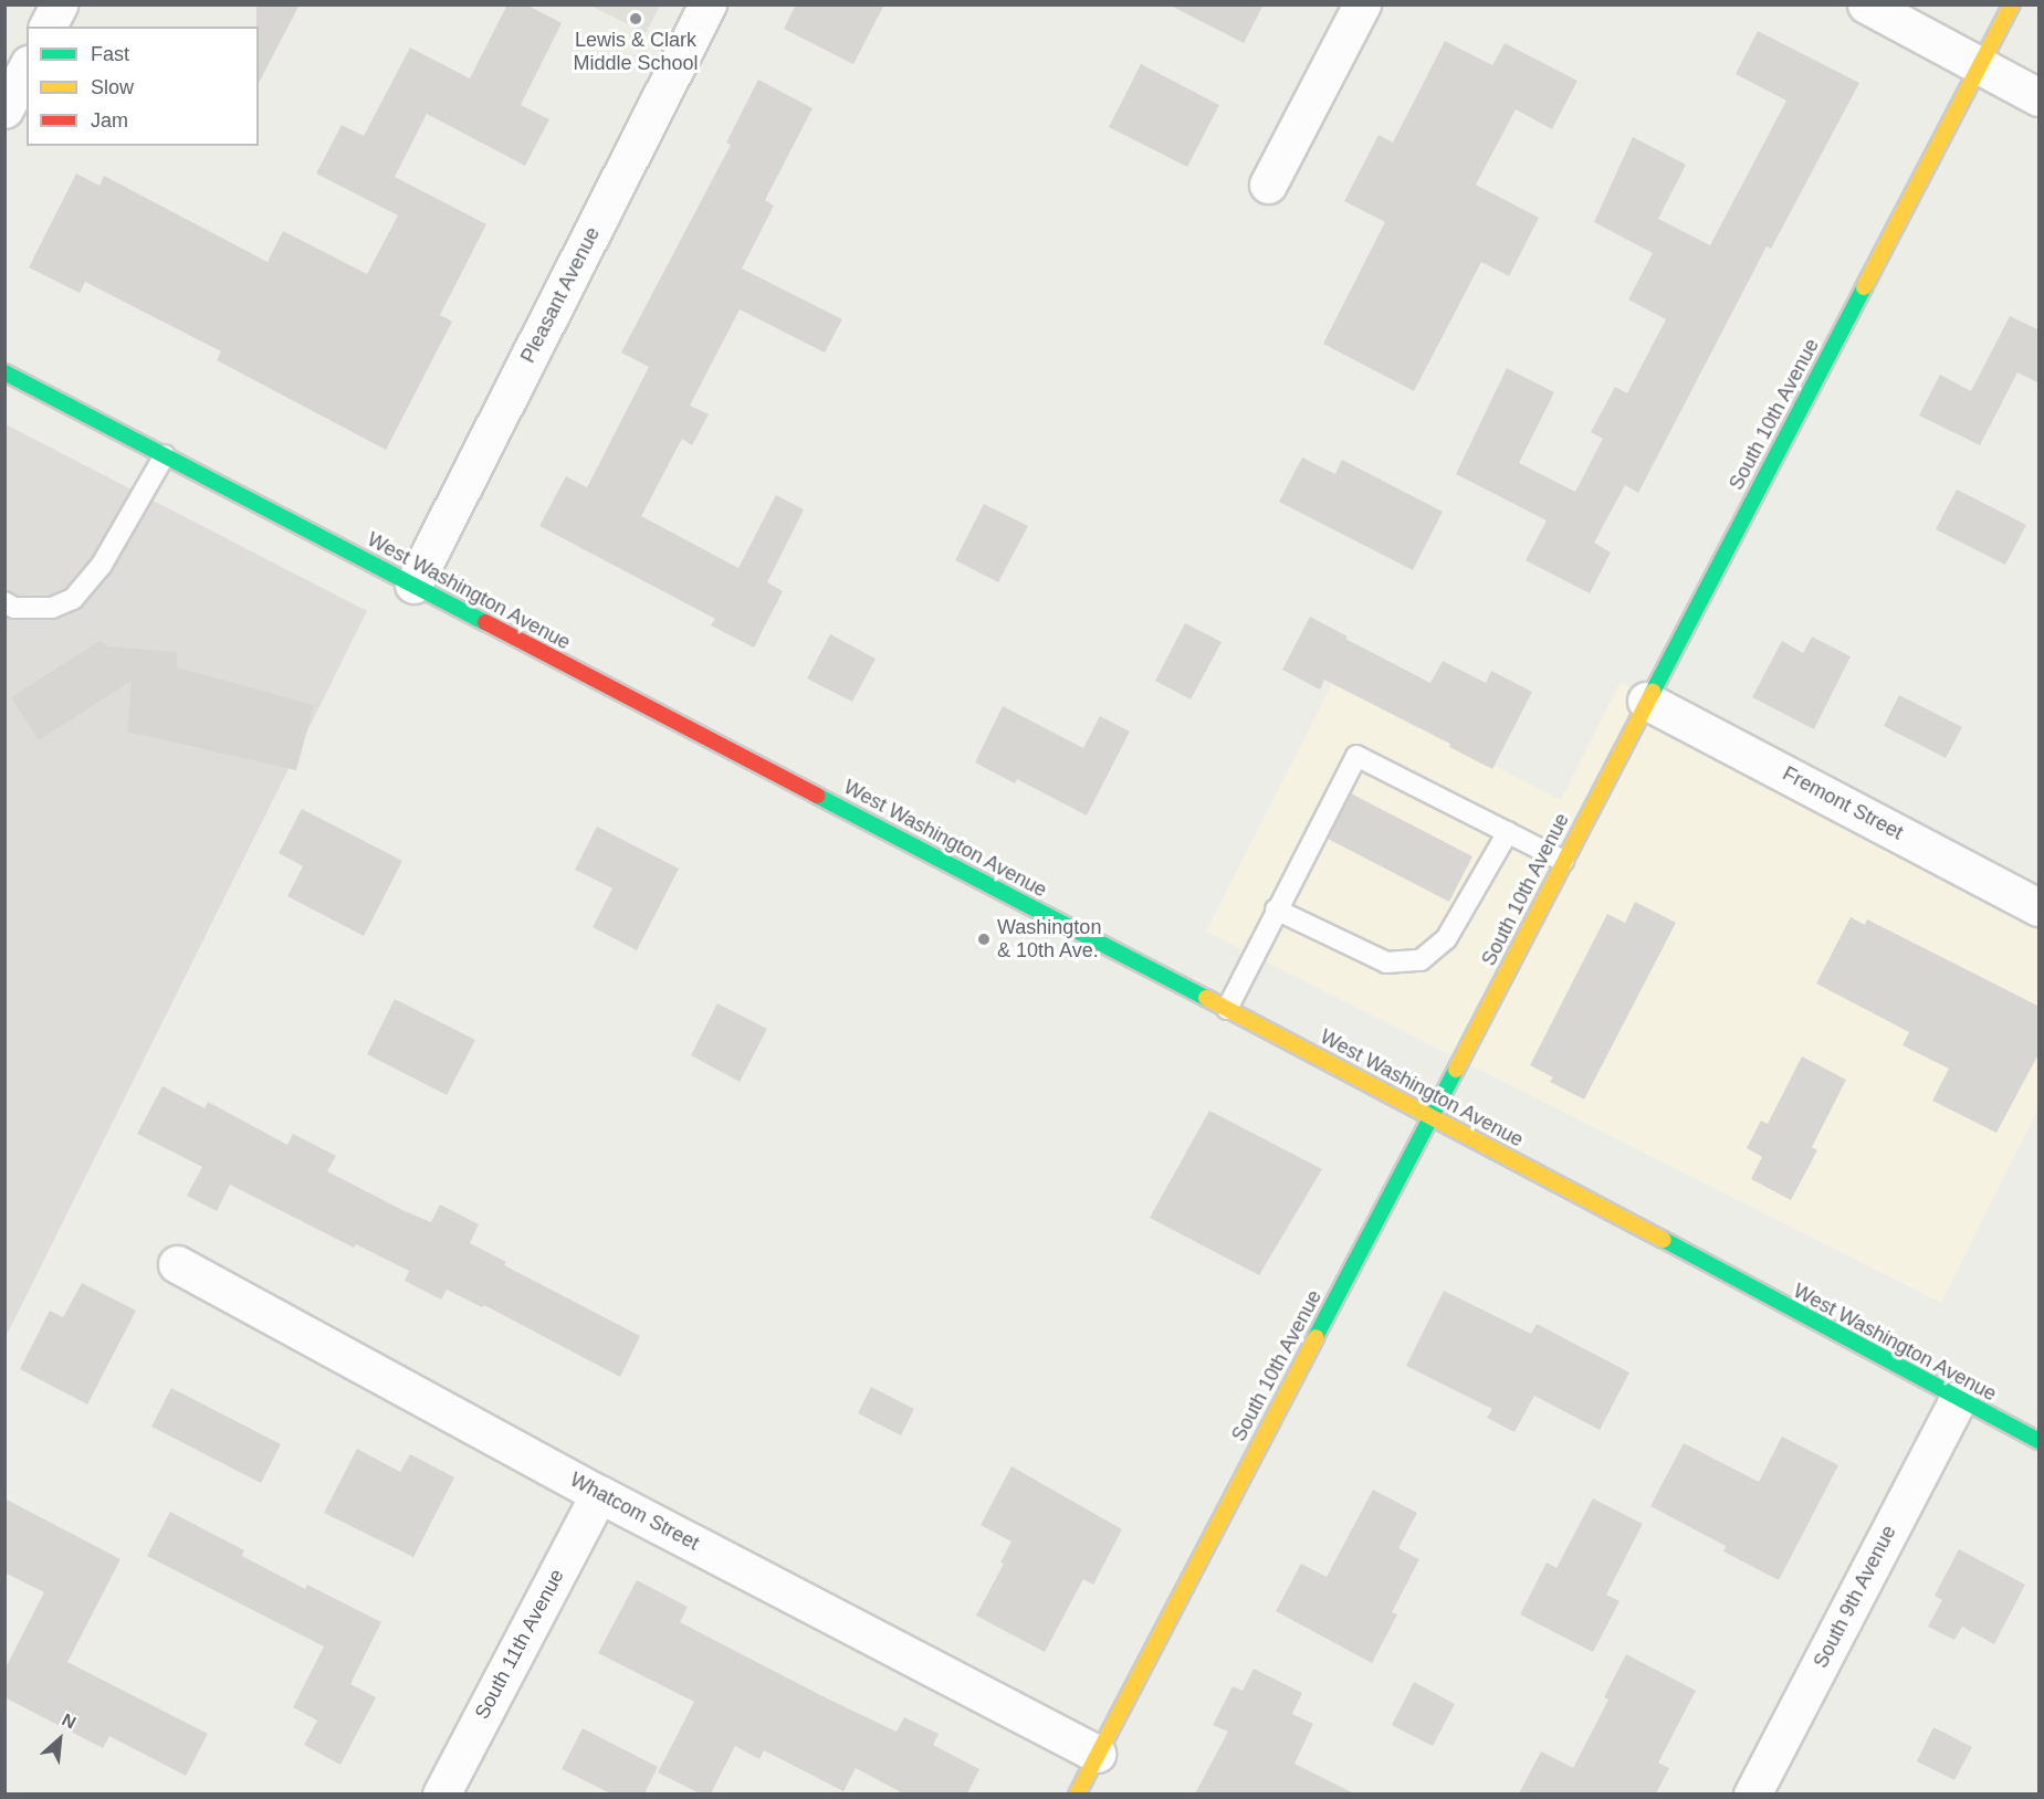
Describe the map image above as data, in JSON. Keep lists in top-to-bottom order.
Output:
{
  "streets": {
    "main road": ["South 10th Avenue", "West Washington Avenue"],
    "street": [
      "Pleasant Avenue",
      "Fremont Street",
      "Whatcom Street",
      "South 9th Avenue",
      "South 11th Avenue"
    ]
  },
  "crossings": [
    ["Pleasant Avenue", "West Washington Avenue"],
    ["South 10th Avenue", "West Washington Avenue"],
    ["South 10th Avenue", "Fremont Street"],
    ["South 10th Avenue", "Whatcom Street"],
    ["West Washington Avenue", "South 9th Avenue"],
    ["Whatcom Street", "South 11th Avenue"]
  ],
  "places": ["Lewis & Clark Middle School", "Washington & 10th Ave."],
  "legend": ["Fast", "Slow", "Jam"],
  "north": "top right"
}
